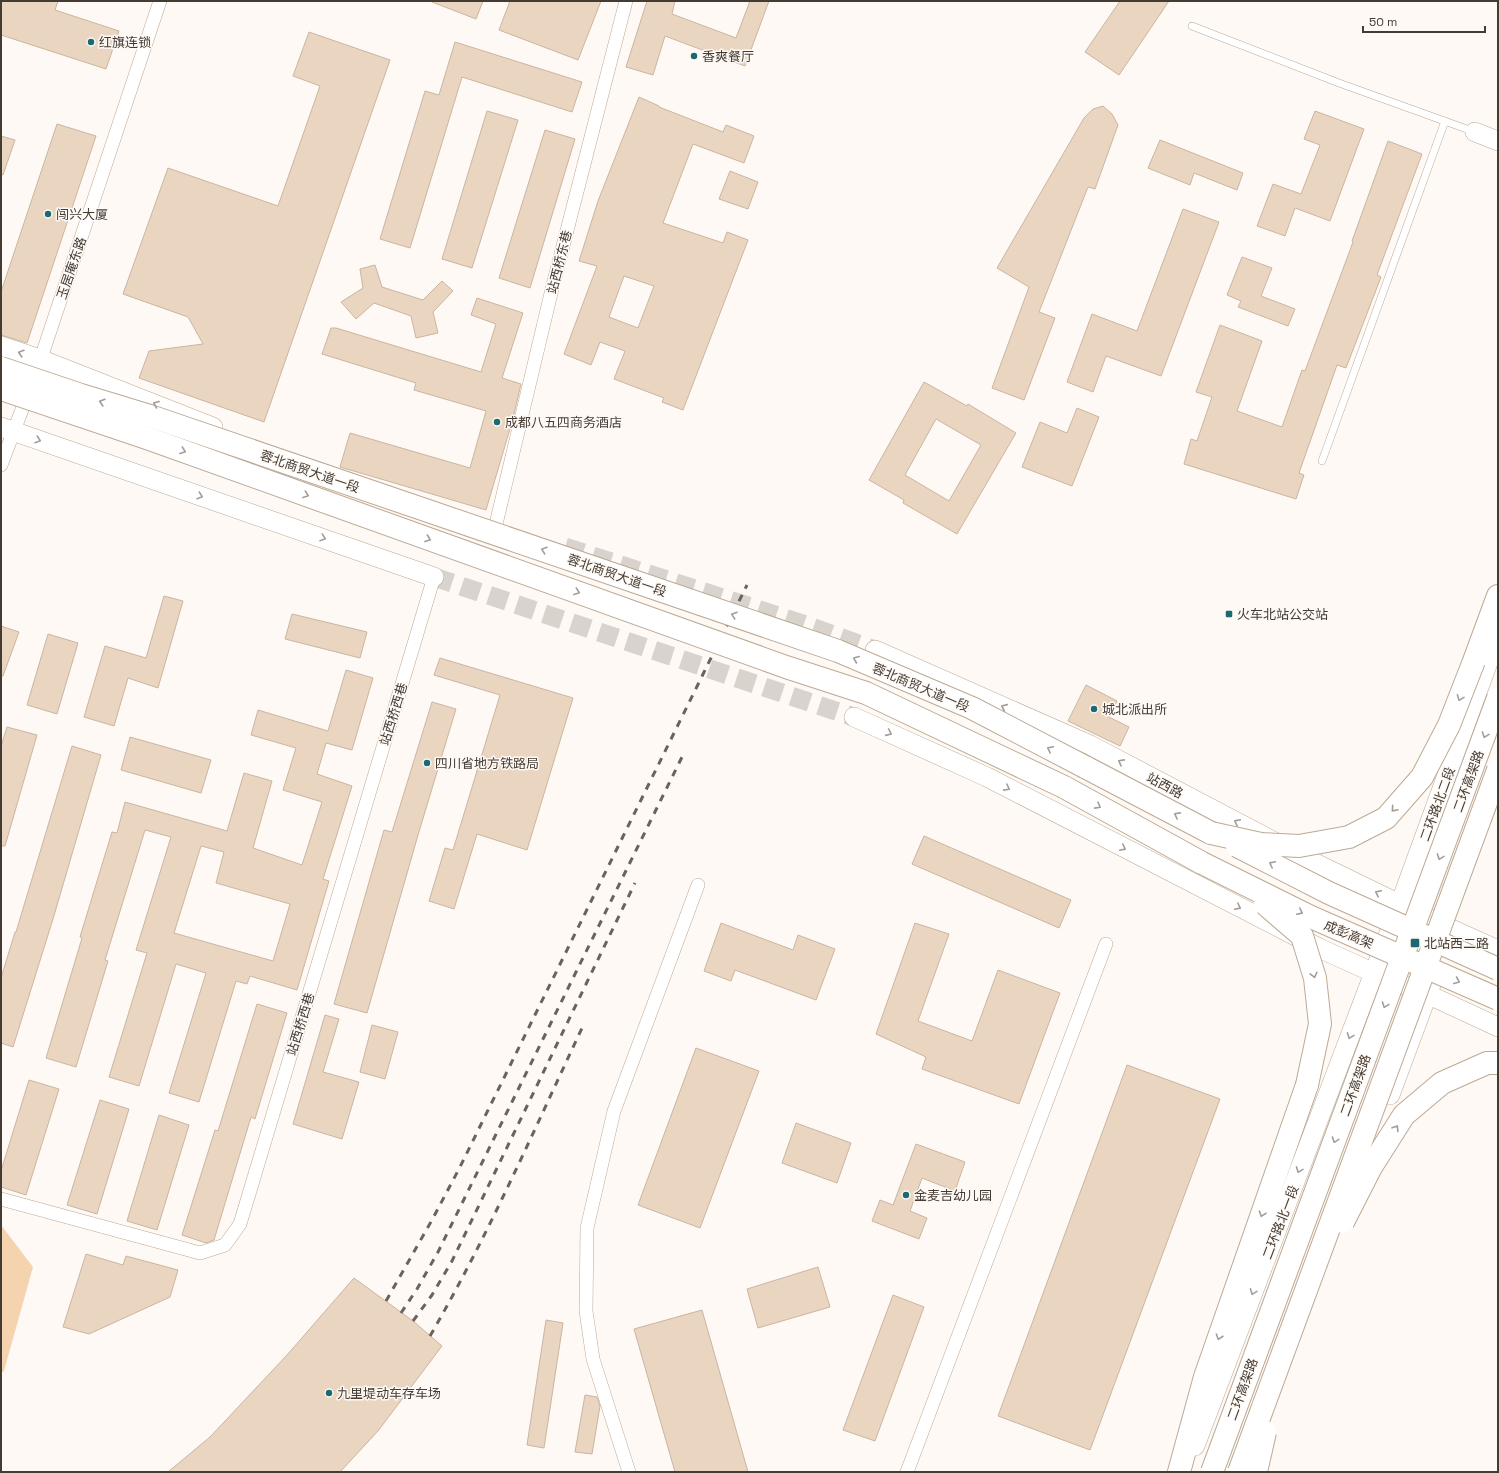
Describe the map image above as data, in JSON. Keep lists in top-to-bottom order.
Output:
{
  "streets": {
    "highway": ["蓉北商贸大道一段", "二环高架路", "成彭高架"],
    "main road": ["站西路", "二环路北二段", "二环路北一段"],
    "street": ["站西桥东巷", "玉居庵东路", "站西桥西巷"]
  },
  "crossings": [
    ["站西桥东巷", "蓉北商贸大道一段"],
    ["玉居庵东路", "蓉北商贸大道一段"],
    ["蓉北商贸大道一段", "成彭高架"],
    ["站西路", "二环路北二段"],
    ["二环路北二段", "二环路北一段"]
  ],
  "places": {
    "other": [
      "红旗连锁",
      "香爽餐厅",
      "闯兴大厦",
      "成都八五四商务酒店",
      "城北派出所",
      "四川省地方铁路局",
      "金麦吉幼儿园",
      "九里堤动车存车场"
    ],
    "transit": ["火车北站公交站", "北站西二路"]
  },
  "scale_bar": "50 m"
}
